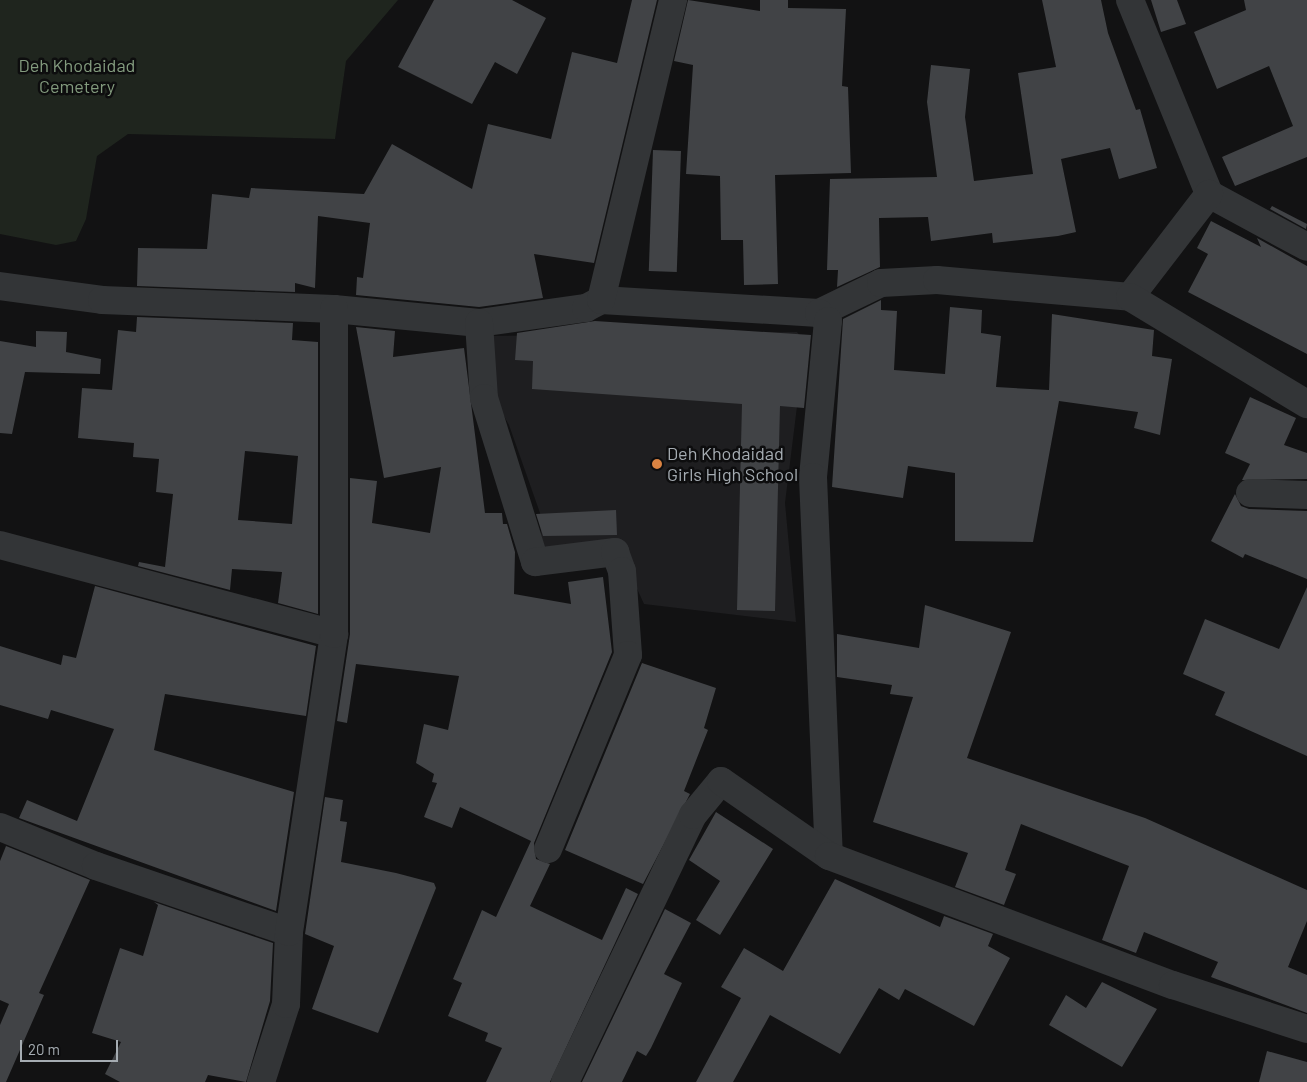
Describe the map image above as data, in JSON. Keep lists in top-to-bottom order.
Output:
{
  "parks": ["Deh Khodaidad Cemetery"],
  "places": ["Deh Khodaidad Girls High School"],
  "scale_bar": "20 m"
}
